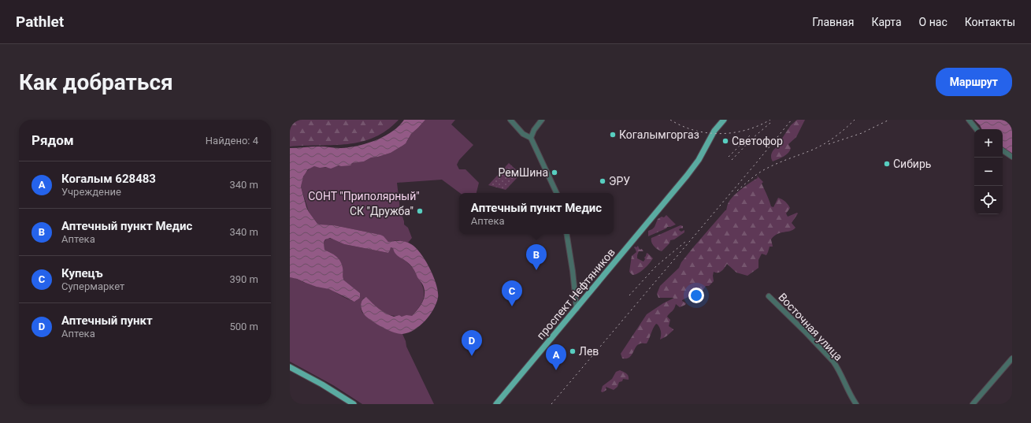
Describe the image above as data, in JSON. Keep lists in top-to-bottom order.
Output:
{
  "streets": {
    "main road": ["проспект Нефтяников"],
    "street": ["Восточная улица"]
  },
  "parks": ["СОНТ \"Приполярный\""],
  "places": [
    "Когалымгоргаз",
    "Светофор",
    "Сибирь",
    "РемШина",
    "ЭРУ",
    "СК \"Дружба\"",
    "Лев"
  ],
  "page": {
    "header": "Pathlet",
    "nav": [
      "Главная",
      "Карта",
      "О нас",
      "Контакты"
    ],
    "buttons": "Маршрут",
    "title": "Как добраться",
    "heading": ["Рядом", "Найдено: 4"],
    "map_buttons": ["+", "−"],
    "list": [
      {
        "mark": "A",
        "name": "Когалым 628483",
        "note": "Учреждение",
        "value": "340 m"
      },
      {
        "mark": "B",
        "name": "Аптечный пункт Медис",
        "note": "Аптека",
        "value": "340 m"
      },
      {
        "mark": "C",
        "name": "Купецъ",
        "note": "Супермаркет",
        "value": "390 m"
      },
      {
        "mark": "D",
        "name": "Аптечный пункт",
        "note": "Аптека",
        "value": "500 m"
      }
    ],
    "popup": ["Аптечный пункт Медис", "Аптека"],
    "pins": [
      "B",
      "C",
      "D",
      "A"
    ]
  }
}
